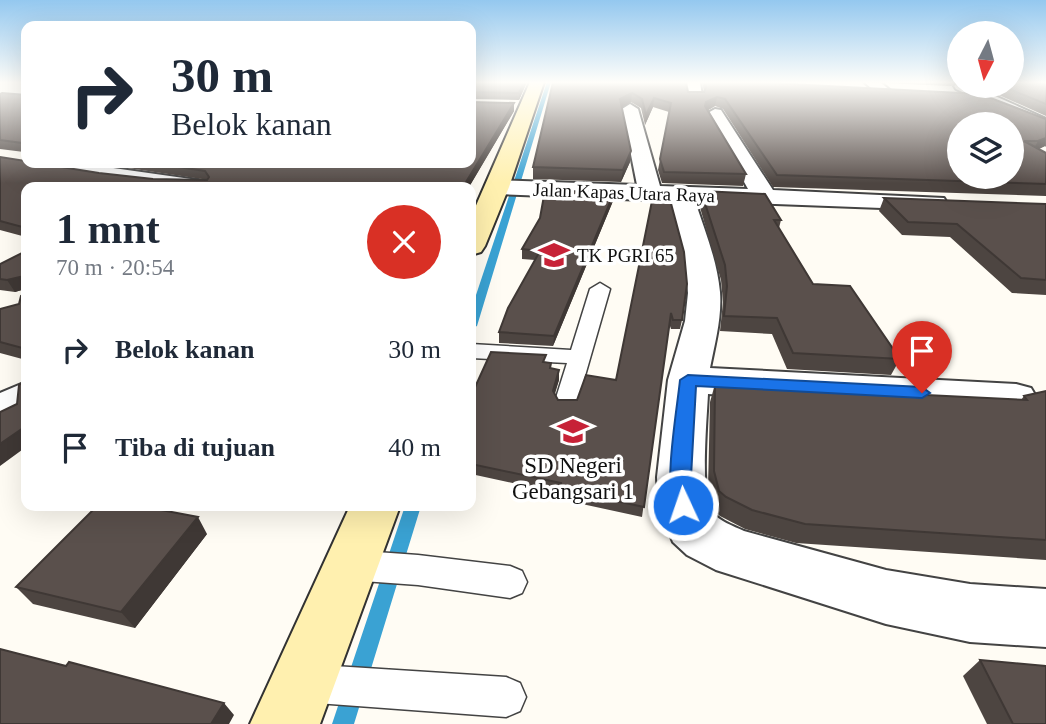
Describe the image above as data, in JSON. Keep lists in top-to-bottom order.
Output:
{
  "streets": {
    "street": ["Jalan Kapas Utara Raya"]
  },
  "places": {
    "school or university": ["TK PGRI 65", "SD Negeri Gebangsari 1"]
  },
  "north": "bottom",
  "page": {
    "turn": ["30 m", "Belok kanan"],
    "heading": ["1 mnt", "70 m · 20:54"],
    "list": [
      {
        "name": "Belok kanan",
        "value": "30 m"
      },
      {
        "name": "Tiba di tujuan",
        "value": "40 m"
      }
    ]
  }
}
